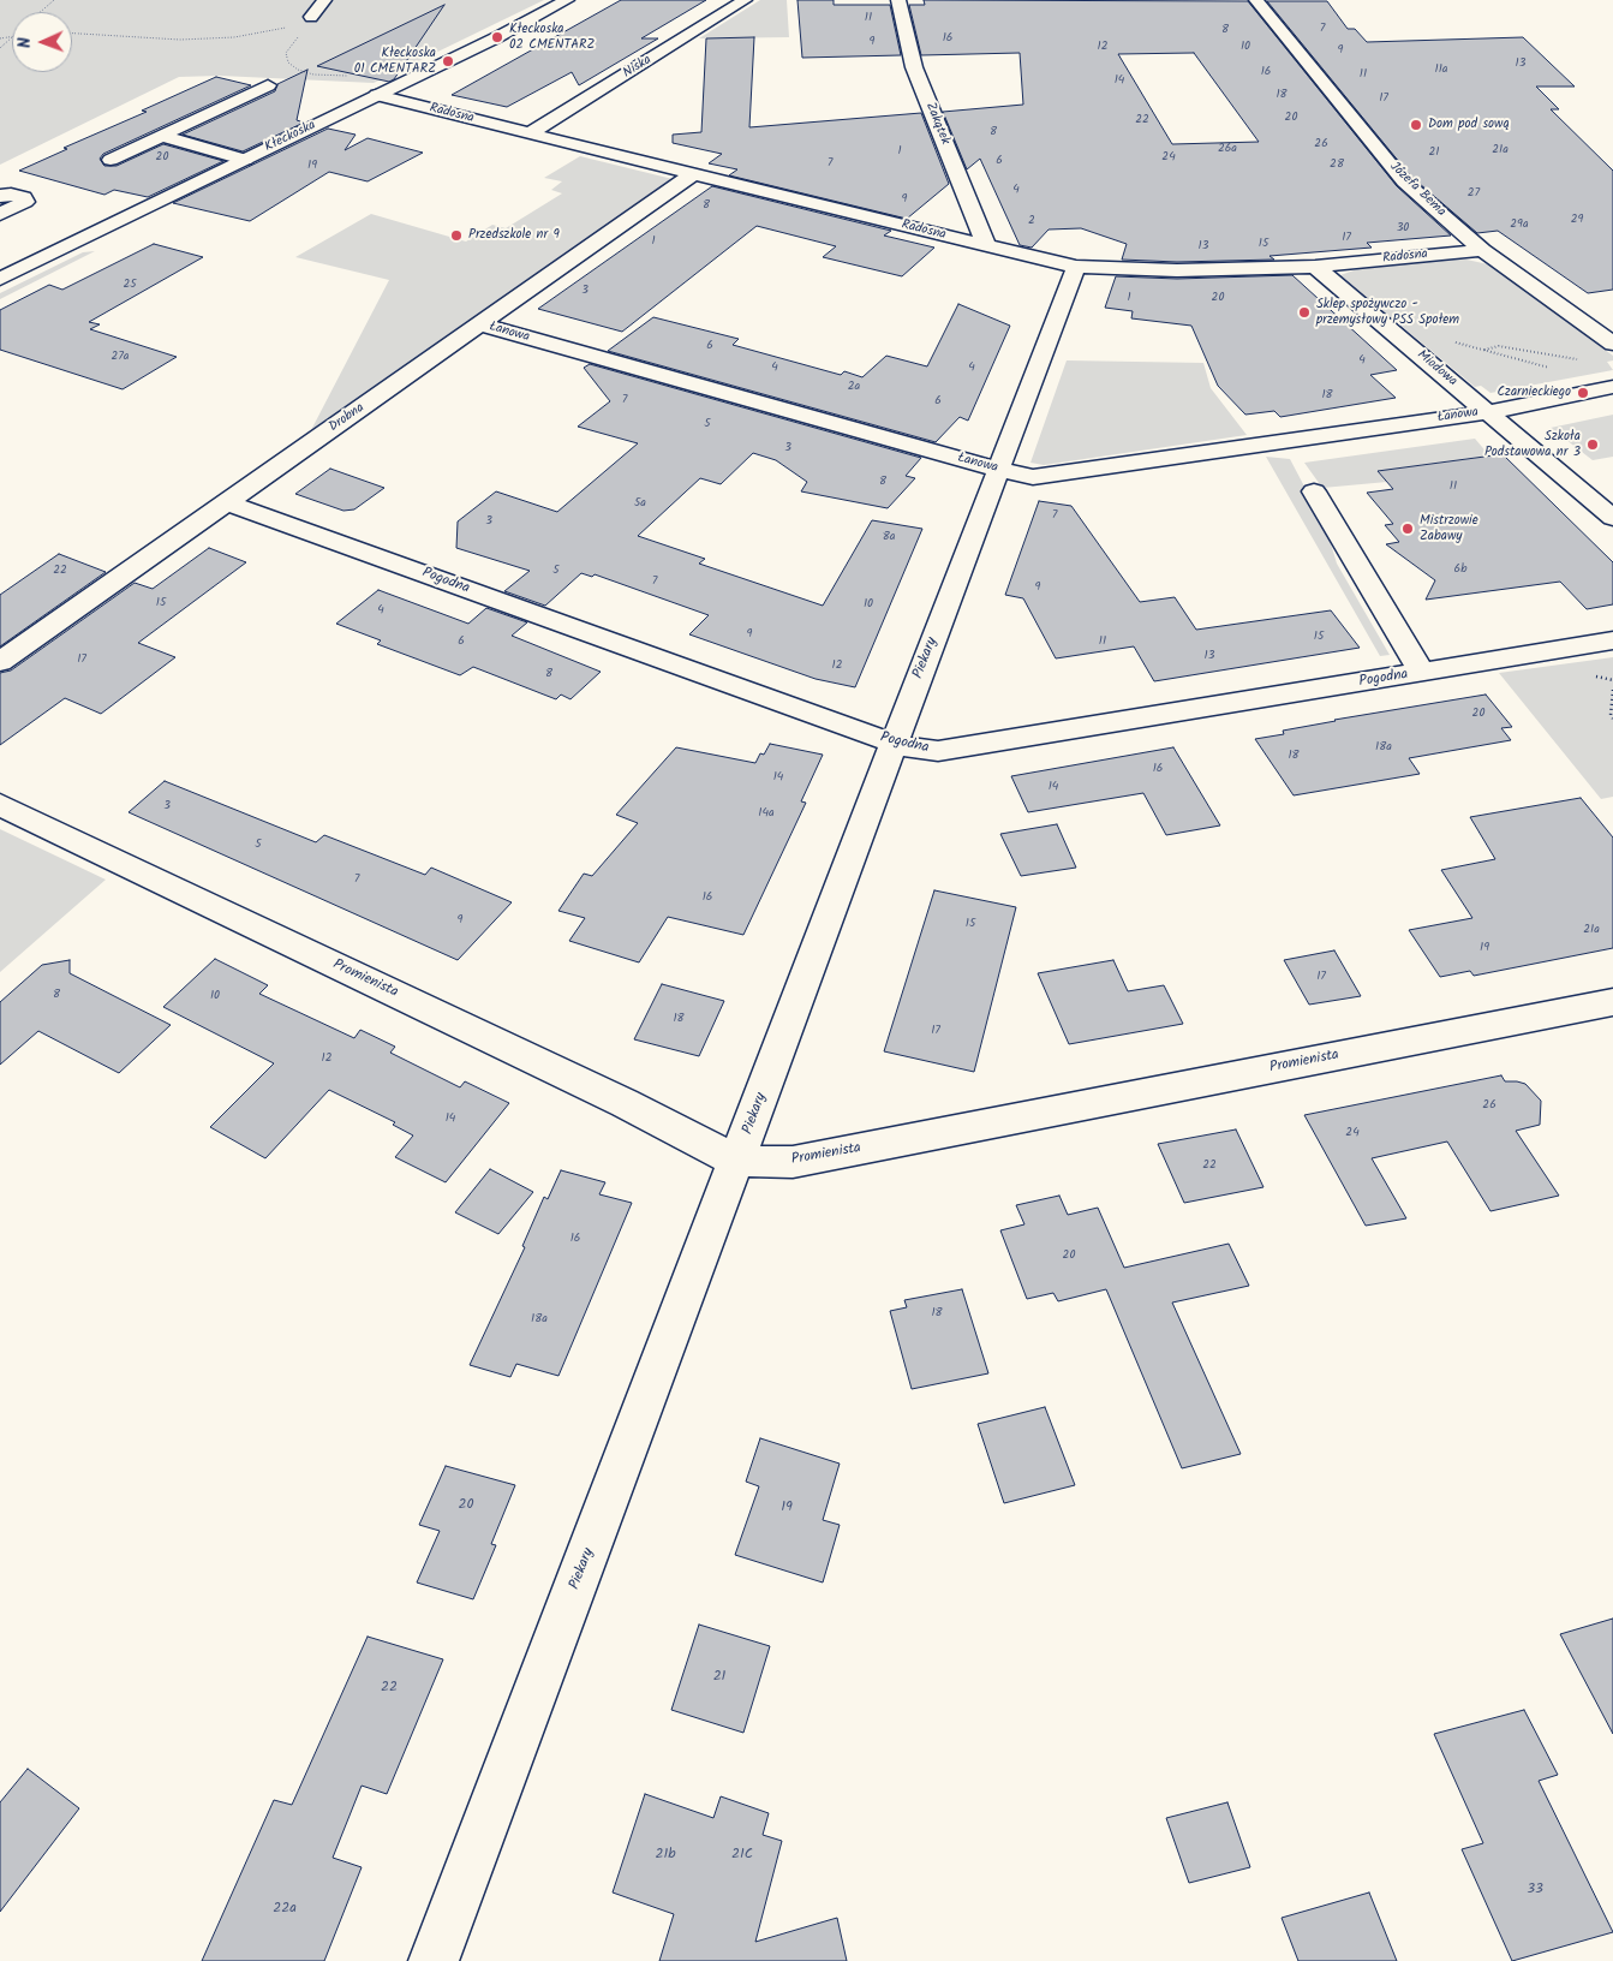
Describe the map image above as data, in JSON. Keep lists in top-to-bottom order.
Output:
{
  "streets": {
    "street": [
      "Niska",
      "Radosna",
      "Zakątek",
      "Kłeckoska",
      "Józefa Bema",
      "Łanowa",
      "Miodowa",
      "Drobna",
      "Pogodna",
      "Piekary",
      "Promienista"
    ]
  },
  "crossings": [
    ["Niska", "Radosna"],
    ["Radosna", "Zakątek"],
    ["Radosna", "Kłeckoska"],
    ["Radosna", "Józefa Bema"],
    ["Radosna", "Miodowa"],
    ["Radosna", "Drobna"],
    ["Radosna", "Piekary"],
    ["Łanowa", "Miodowa"],
    ["Łanowa", "Drobna"],
    ["Łanowa", "Piekary"],
    ["Drobna", "Pogodna"],
    ["Pogodna", "Piekary"],
    ["Piekary", "Promienista"]
  ],
  "places": [
    "Kłeckoska 02 CMENTARZ",
    "Kłeckoska 01 CMENTARZ",
    "Dom pod sową",
    "Przedszkole nr 9",
    "Sklep spożywczo - przemysłowy PSS Społem",
    "Czarnieckiego",
    "Szkoła Podstawowa nr 3",
    "Mistrzowie Zabawy"
  ],
  "house_numbers": [
    "11",
    "7",
    "8",
    "16",
    "9",
    "12",
    "10",
    "9",
    "13",
    "11a",
    "16",
    "11",
    "14",
    "18",
    "17",
    "20",
    "22",
    "8",
    "26",
    "26a",
    "21a",
    "1",
    "21",
    "20",
    "24",
    "6",
    "7",
    "28",
    "19",
    "4",
    "27",
    "9",
    "8",
    "29",
    "2",
    "29a",
    "30",
    "17",
    "1",
    "15",
    "13",
    "25",
    "3",
    "1",
    "20",
    "6",
    "27a",
    "4",
    "4",
    "4",
    "2a",
    "18",
    "7",
    "6",
    "5",
    "3",
    "8",
    "11",
    "5a",
    "7",
    "3",
    "8a",
    "6b",
    "22",
    "5",
    "7",
    "9",
    "15",
    "10",
    "4",
    "9",
    "15",
    "6",
    "11",
    "13",
    "17",
    "12",
    "8",
    "20",
    "18a",
    "18",
    "16",
    "14",
    "14",
    "3",
    "14a",
    "5",
    "7",
    "16",
    "9",
    "15",
    "21a",
    "19",
    "17",
    "8",
    "10",
    "18",
    "17",
    "12",
    "26",
    "14",
    "24",
    "22",
    "16",
    "20",
    "18",
    "18a",
    "20",
    "19",
    "21",
    "22",
    "21b",
    "21C",
    "33",
    "22a"
  ],
  "north": "left"
}
